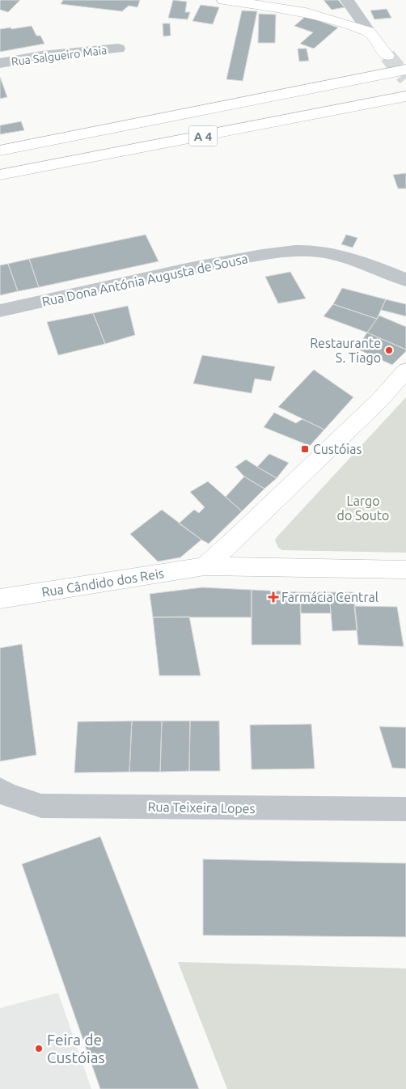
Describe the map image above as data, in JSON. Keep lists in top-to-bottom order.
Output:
{
  "streets": {
    "main road": ["A 4", "Rua Cândido dos Reis"],
    "street": ["Rua Salgueiro Maia", "Rua Dona Antónia Augusta de Sousa", "Rua Teixeira Lopes"]
  },
  "parks": ["Largo do Souto"],
  "places": {
    "other": ["Restaurante S. Tiago", "Feira de Custóias"],
    "transit": ["Custóias"],
    "health": ["Farmácia Central"]
  }
}
